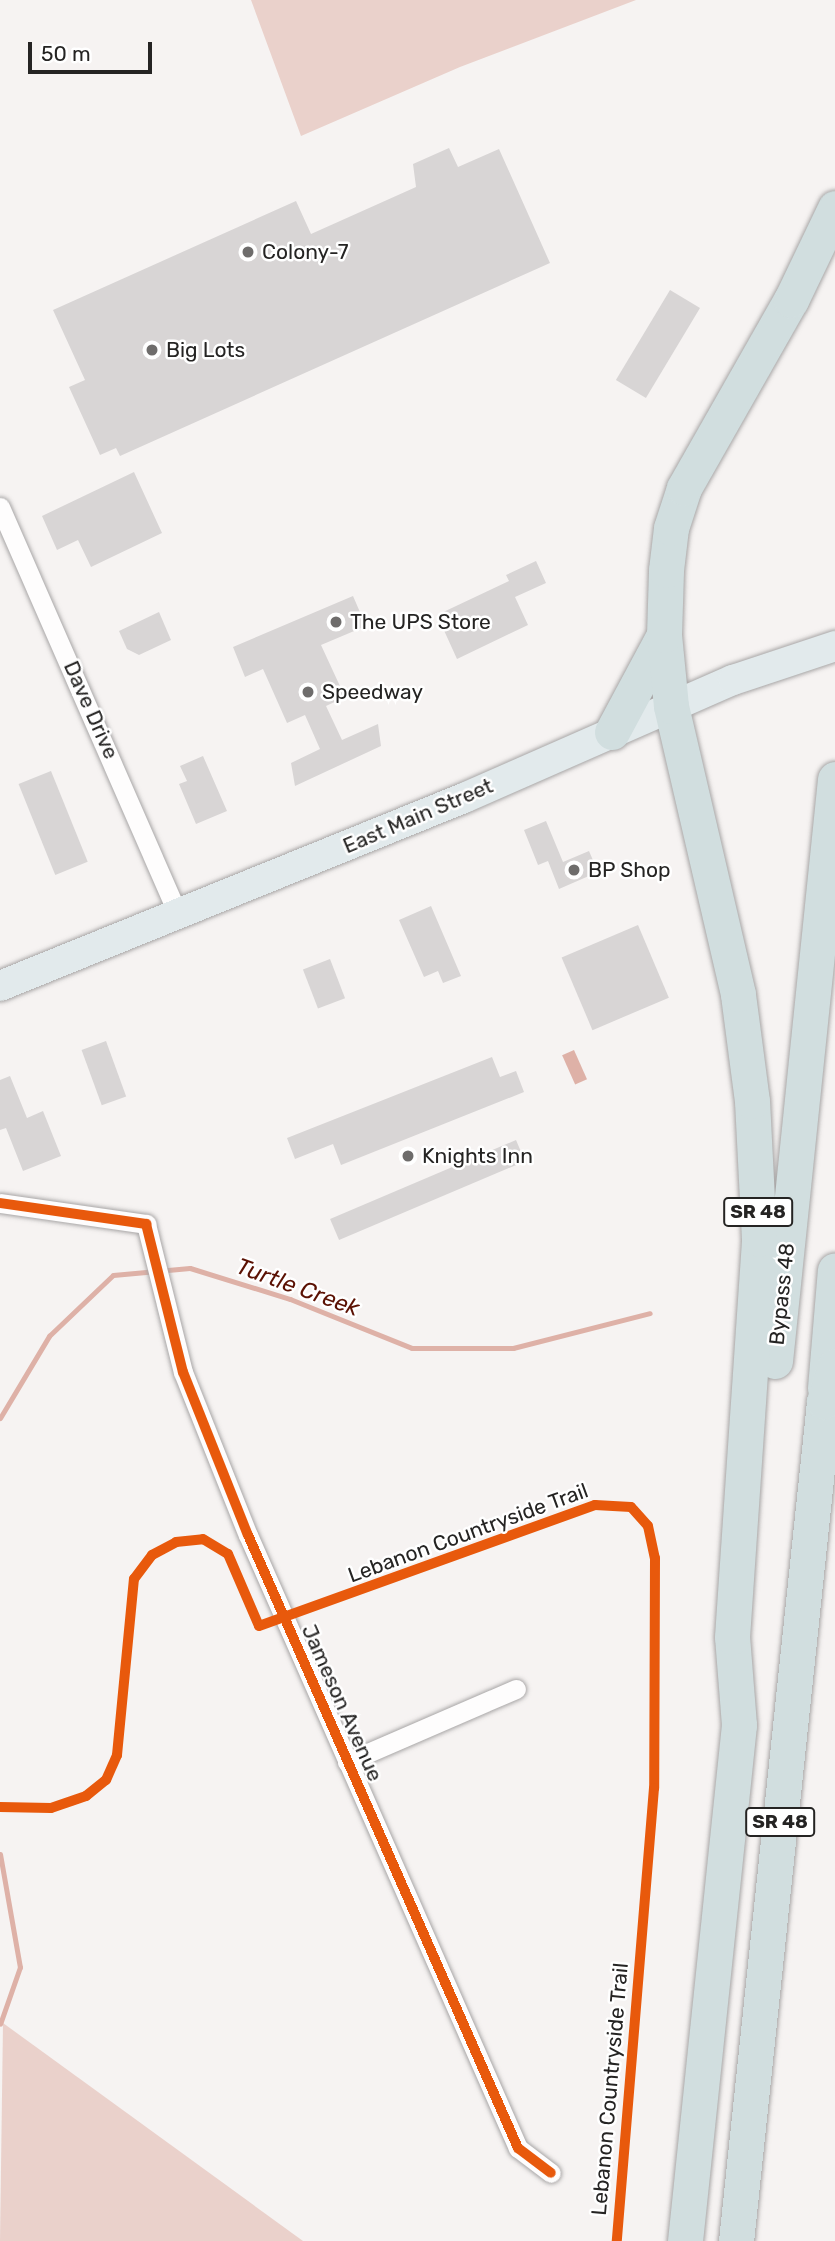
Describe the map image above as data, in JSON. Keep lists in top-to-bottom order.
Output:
{
  "streets": {
    "highway": ["SR 48", "Bypass 48"],
    "main road": ["East Main Street"],
    "street": ["Dave Drive", "Jameson Avenue"],
    "cycle path": ["Lebanon Countryside Trail"]
  },
  "crossings": [
    ["Dave Drive", "East Main Street"],
    ["East Main Street", "SR 48"],
    ["SR 48", "Bypass 48"]
  ],
  "water": ["Turtle Creek"],
  "places": [
    "Colony-7",
    "Big Lots",
    "The UPS Store",
    "Speedway",
    "BP Shop",
    "Knights Inn"
  ],
  "scale_bar": "50 m"
}
